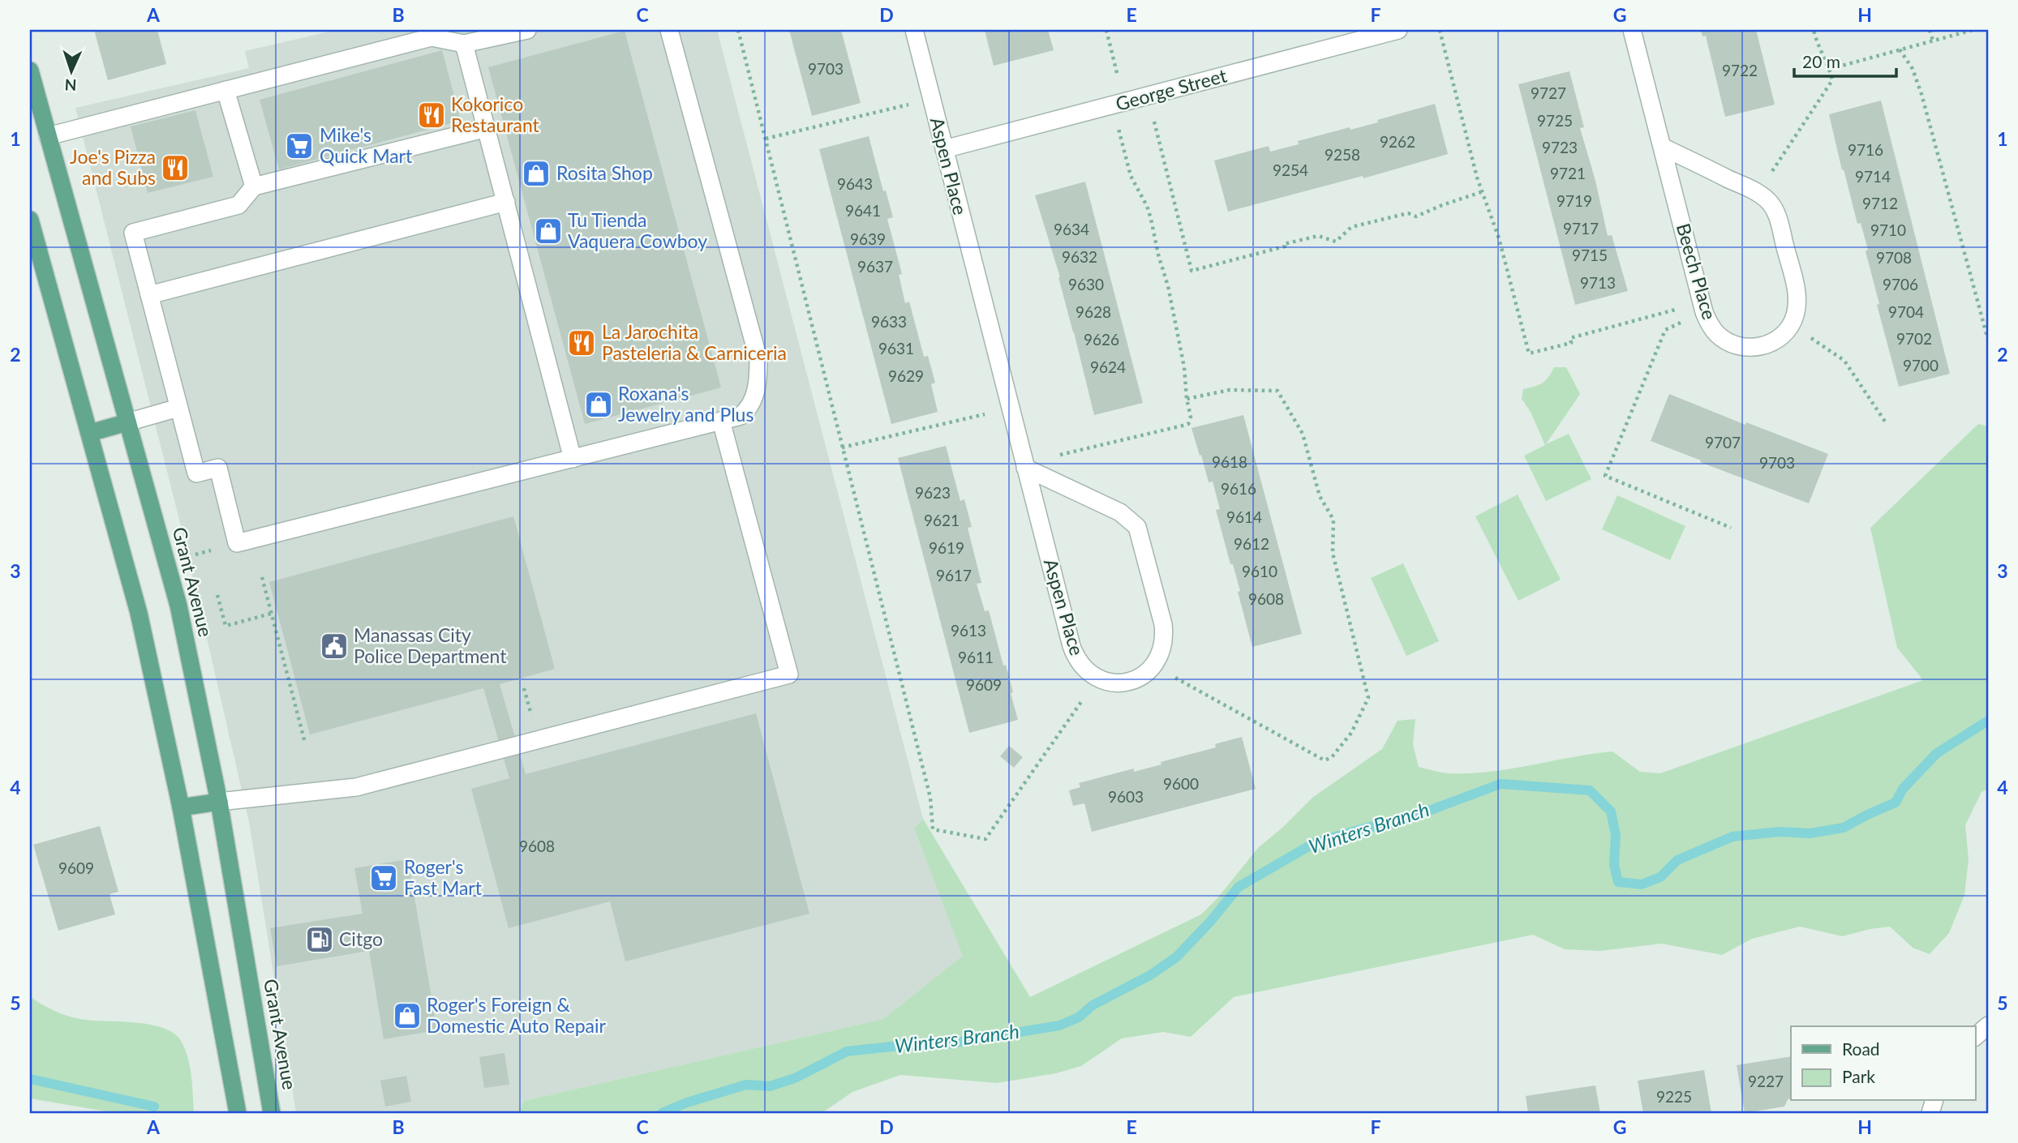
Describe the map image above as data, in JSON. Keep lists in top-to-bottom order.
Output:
{
  "streets": {
    "main road": ["Grant Avenue"],
    "street": ["George Street", "Aspen Place", "Beech Place"]
  },
  "crossings": [
    ["George Street", "Aspen Place"]
  ],
  "water": ["Winters Branch"],
  "places": {
    "restaurant": ["Kokorico Restaurant", "Joe's Pizza and Subs", "La Jarochita Pasteleria & Carniceria"],
    "supermarket": ["Mike's Quick Mart", "Roger's Fast Mart"],
    "shop": [
      "Rosita Shop",
      "Tu Tienda Vaquera Cowboy",
      "Roxana's Jewelry and Plus",
      "Roger's Foreign & Domestic Auto Repair"
    ],
    "public building": ["Manassas City Police Department"],
    "fuel station": ["Citgo"]
  },
  "house_numbers": [
    "9703",
    "9722",
    "9727",
    "9725",
    "9262",
    "9723",
    "9716",
    "9258",
    "9254",
    "9721",
    "9714",
    "9643",
    "9719",
    "9712",
    "9641",
    "9717",
    "9634",
    "9710",
    "9639",
    "9715",
    "9632",
    "9708",
    "9637",
    "9713",
    "9630",
    "9706",
    "9628",
    "9704",
    "9633",
    "9702",
    "9626",
    "9631",
    "9700",
    "9624",
    "9629",
    "9707",
    "9618",
    "9703",
    "9616",
    "9623",
    "9614",
    "9621",
    "9612",
    "9619",
    "9610",
    "9617",
    "9608",
    "9613",
    "9611",
    "9609",
    "9600",
    "9603",
    "9608",
    "9609",
    "9227",
    "9225"
  ],
  "legend": ["Road", "Park"],
  "scale_bar": "20 m",
  "north": "bottom",
  "grid": {
    "columns": [
      "A",
      "B",
      "C",
      "D",
      "E",
      "F",
      "G",
      "H"
    ],
    "rows": [
      "1",
      "2",
      "3",
      "4",
      "5"
    ]
  }
}
